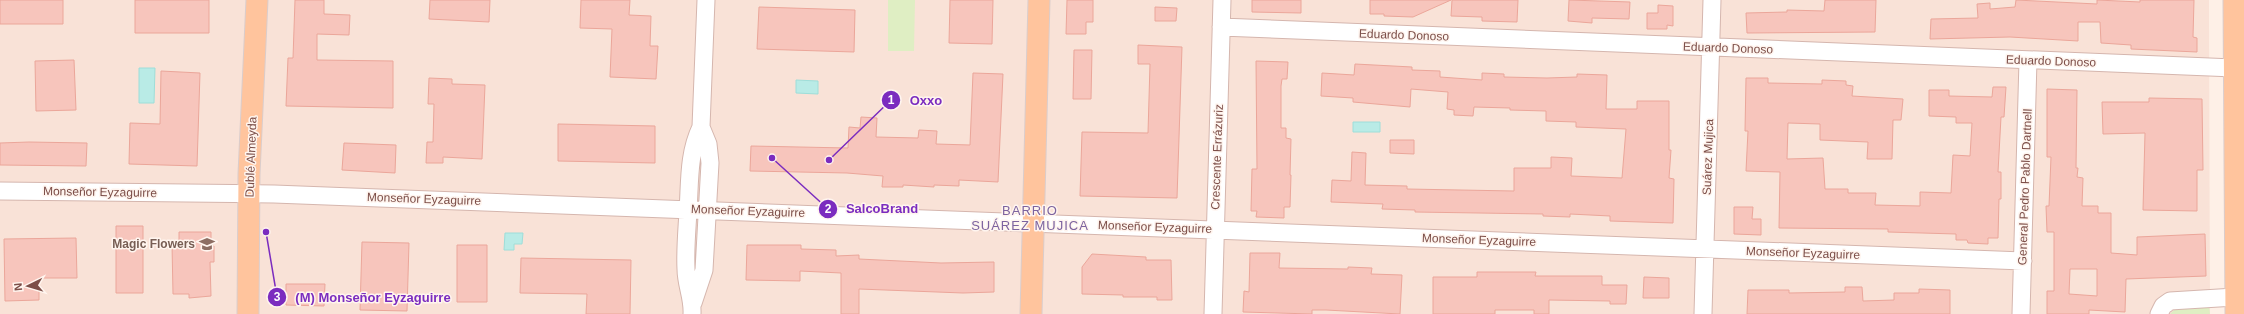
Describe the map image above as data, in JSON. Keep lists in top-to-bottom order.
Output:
{
  "streets": {
    "main road": ["Dublé Almeyda"],
    "street": [
      "Eduardo Donoso",
      "Crescente Errázuriz",
      "Suárez Mujica",
      "General Pedro Pablo Dartnell",
      "Monseñor Eyzaguirre"
    ]
  },
  "crossings": [
    ["Eduardo Donoso", "Crescente Errázuriz"],
    ["Eduardo Donoso", "Suárez Mujica"],
    ["Eduardo Donoso", "General Pedro Pablo Dartnell"],
    ["Dublé Almeyda", "Monseñor Eyzaguirre"],
    ["Crescente Errázuriz", "Monseñor Eyzaguirre"],
    ["Suárez Mujica", "Monseñor Eyzaguirre"],
    ["General Pedro Pablo Dartnell", "Monseñor Eyzaguirre"]
  ],
  "districts": ["BARRIO SUÁREZ MUJICA"],
  "places": {
    "other": ["SalcoBrand", "Oxxo", "(M) Monseñor Eyzaguirre"],
    "school or university": ["Magic Flowers"]
  },
  "north": "left"
}
